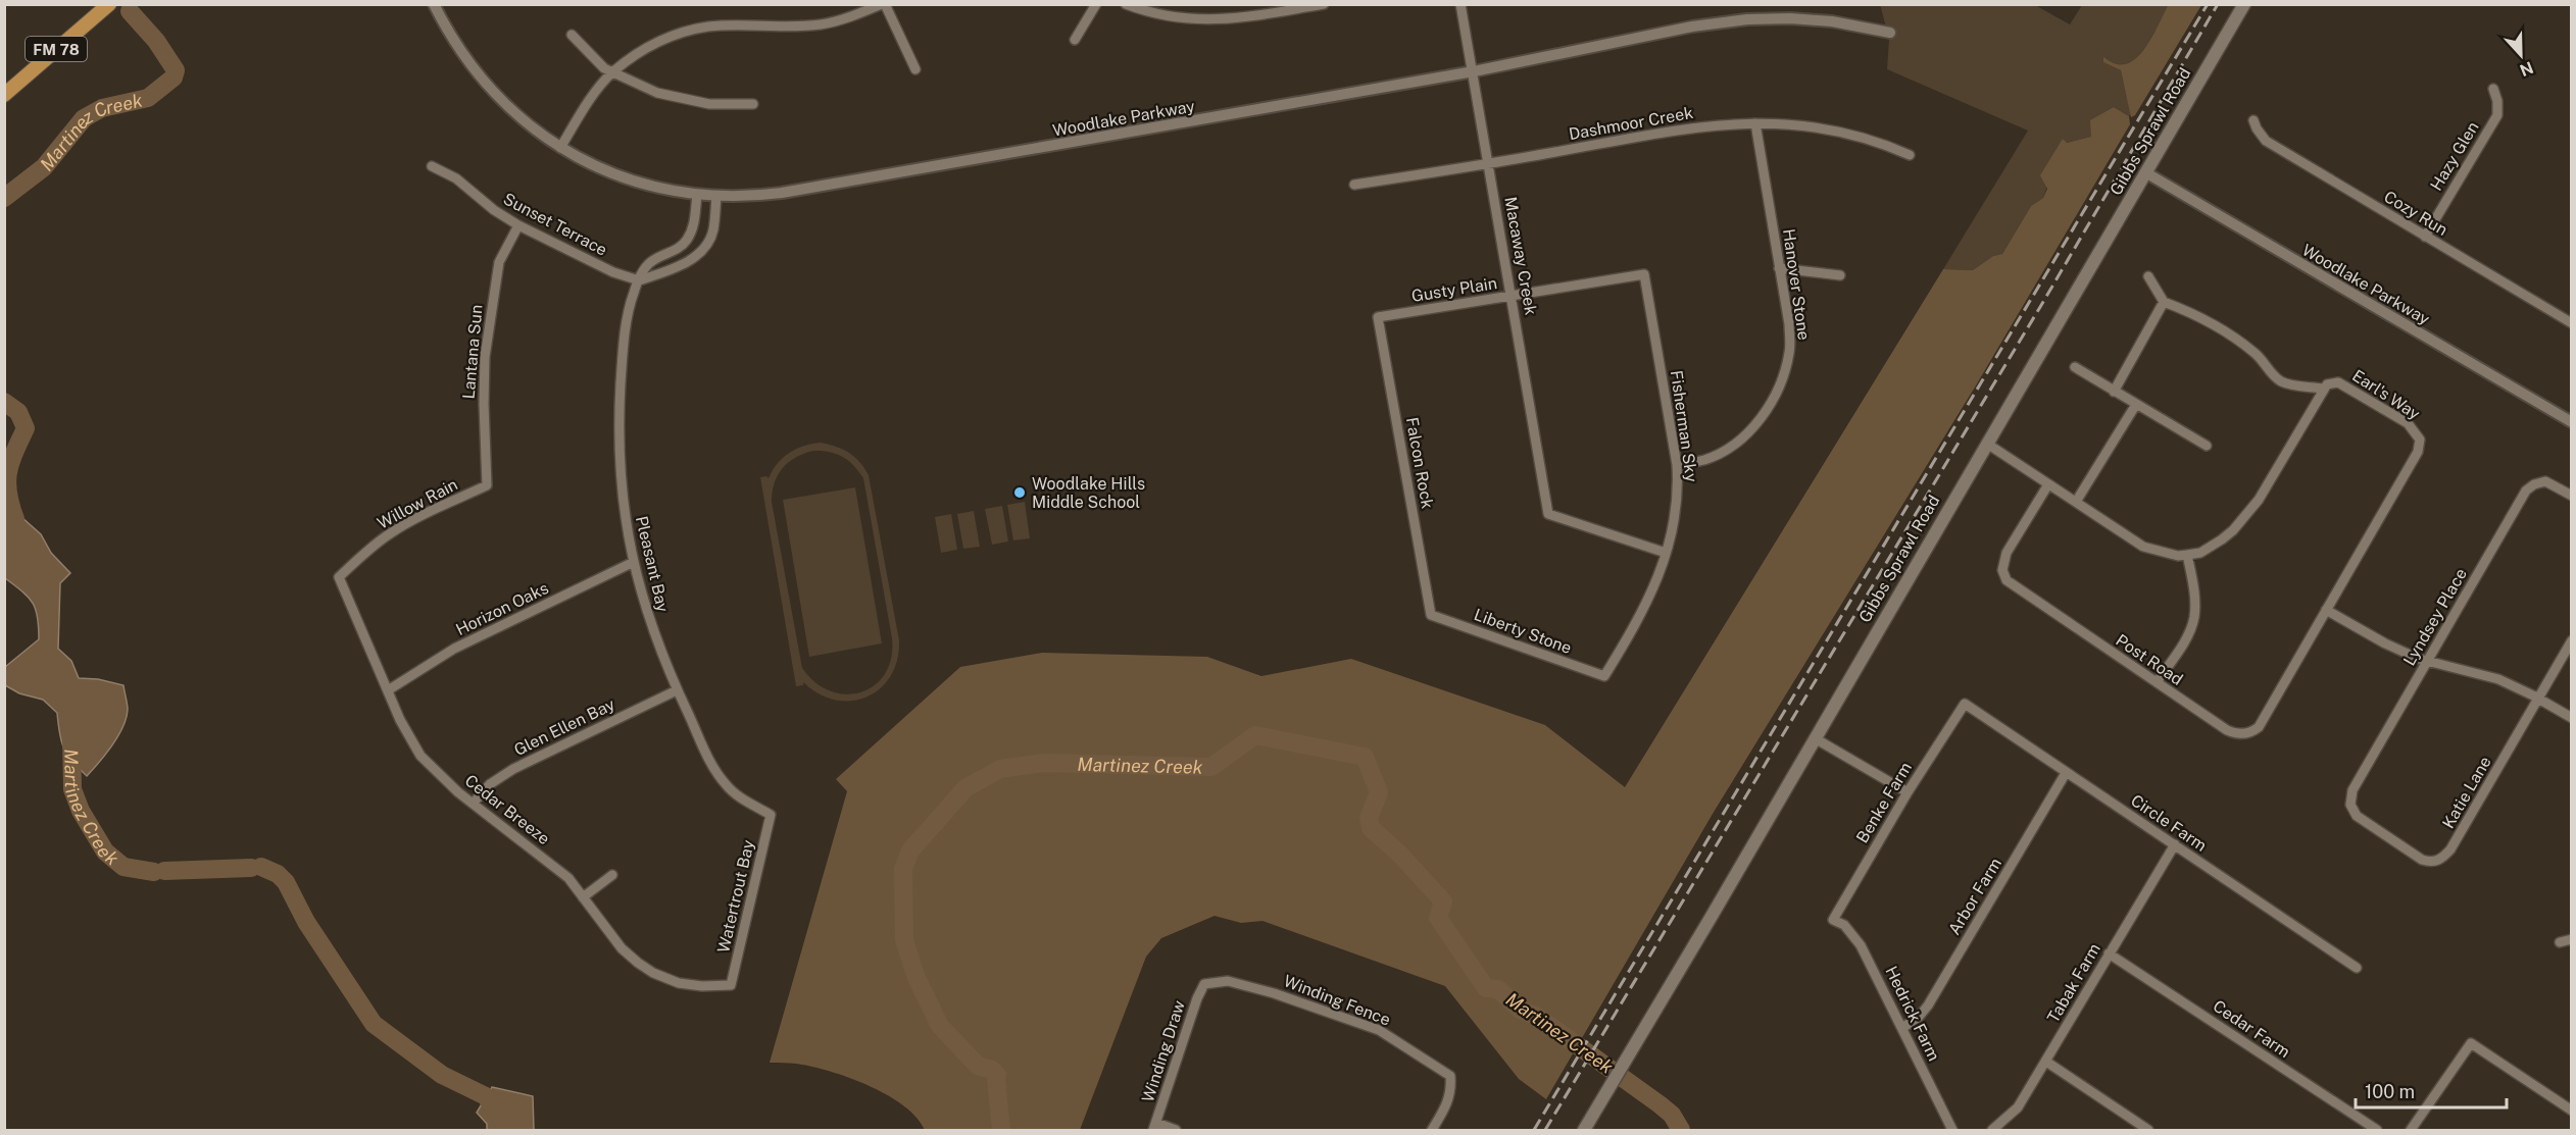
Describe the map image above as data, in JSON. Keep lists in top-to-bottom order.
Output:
{
  "streets": {
    "main road": ["FM 78", "Gibbs Sprawl Road"],
    "street": [
      "Woodlake Parkway",
      "Dashmoor Creek",
      "Hazy Glen",
      "Cozy Run",
      "Sunset Terrace",
      "Macaway Creek",
      "Hanover Stone",
      "Gusty Plain",
      "Lantana Sun",
      "Earl's Way",
      "Fisherman Sky",
      "Falcon Rock",
      "Willow Rain",
      "Pleasant Bay",
      "Horizon Oaks",
      "Lyndsey Place",
      "Liberty Stone",
      "Post Road",
      "Glen Ellen Bay",
      "Katie Lane",
      "Benke Farm",
      "Cedar Breeze",
      "Circle Farm",
      "Watertrout Bay",
      "Arbor Farm",
      "Tabak Farm",
      "Winding Fence",
      "Hedrick Farm",
      "Cedar Farm",
      "Winding Draw"
    ]
  },
  "crossings": [
    ["Woodlake Parkway", "Gibbs Sprawl Road"],
    ["Woodlake Parkway", "Macaway Creek"],
    ["Dashmoor Creek", "Macaway Creek"],
    ["Dashmoor Creek", "Hanover Stone"],
    ["Hazy Glen", "Cozy Run"],
    ["Sunset Terrace", "Lantana Sun"],
    ["Sunset Terrace", "Pleasant Bay"],
    ["Macaway Creek", "Gusty Plain"],
    ["Macaway Creek", "Fisherman Sky"],
    ["Hanover Stone", "Fisherman Sky"],
    ["Gusty Plain", "Fisherman Sky"],
    ["Gusty Plain", "Falcon Rock"],
    ["Lantana Sun", "Willow Rain"],
    ["Earl's Way", "Post Road"],
    ["Fisherman Sky", "Liberty Stone"],
    ["Falcon Rock", "Liberty Stone"],
    ["Willow Rain", "Cedar Breeze"],
    ["Pleasant Bay", "Horizon Oaks"],
    ["Pleasant Bay", "Glen Ellen Bay"],
    ["Pleasant Bay", "Watertrout Bay"],
    ["Horizon Oaks", "Cedar Breeze"],
    ["Lyndsey Place", "Katie Lane"],
    ["Glen Ellen Bay", "Cedar Breeze"],
    ["Benke Farm", "Circle Farm"],
    ["Benke Farm", "Hedrick Farm"],
    ["Cedar Breeze", "Watertrout Bay"],
    ["Circle Farm", "Arbor Farm"],
    ["Circle Farm", "Tabak Farm"],
    ["Arbor Farm", "Hedrick Farm"],
    ["Tabak Farm", "Cedar Farm"],
    ["Winding Fence", "Winding Draw"]
  ],
  "water": ["Martinez Creek"],
  "places": ["Woodlake Hills Middle School"],
  "scale_bar": "100 m",
  "north": "bottom"
}
